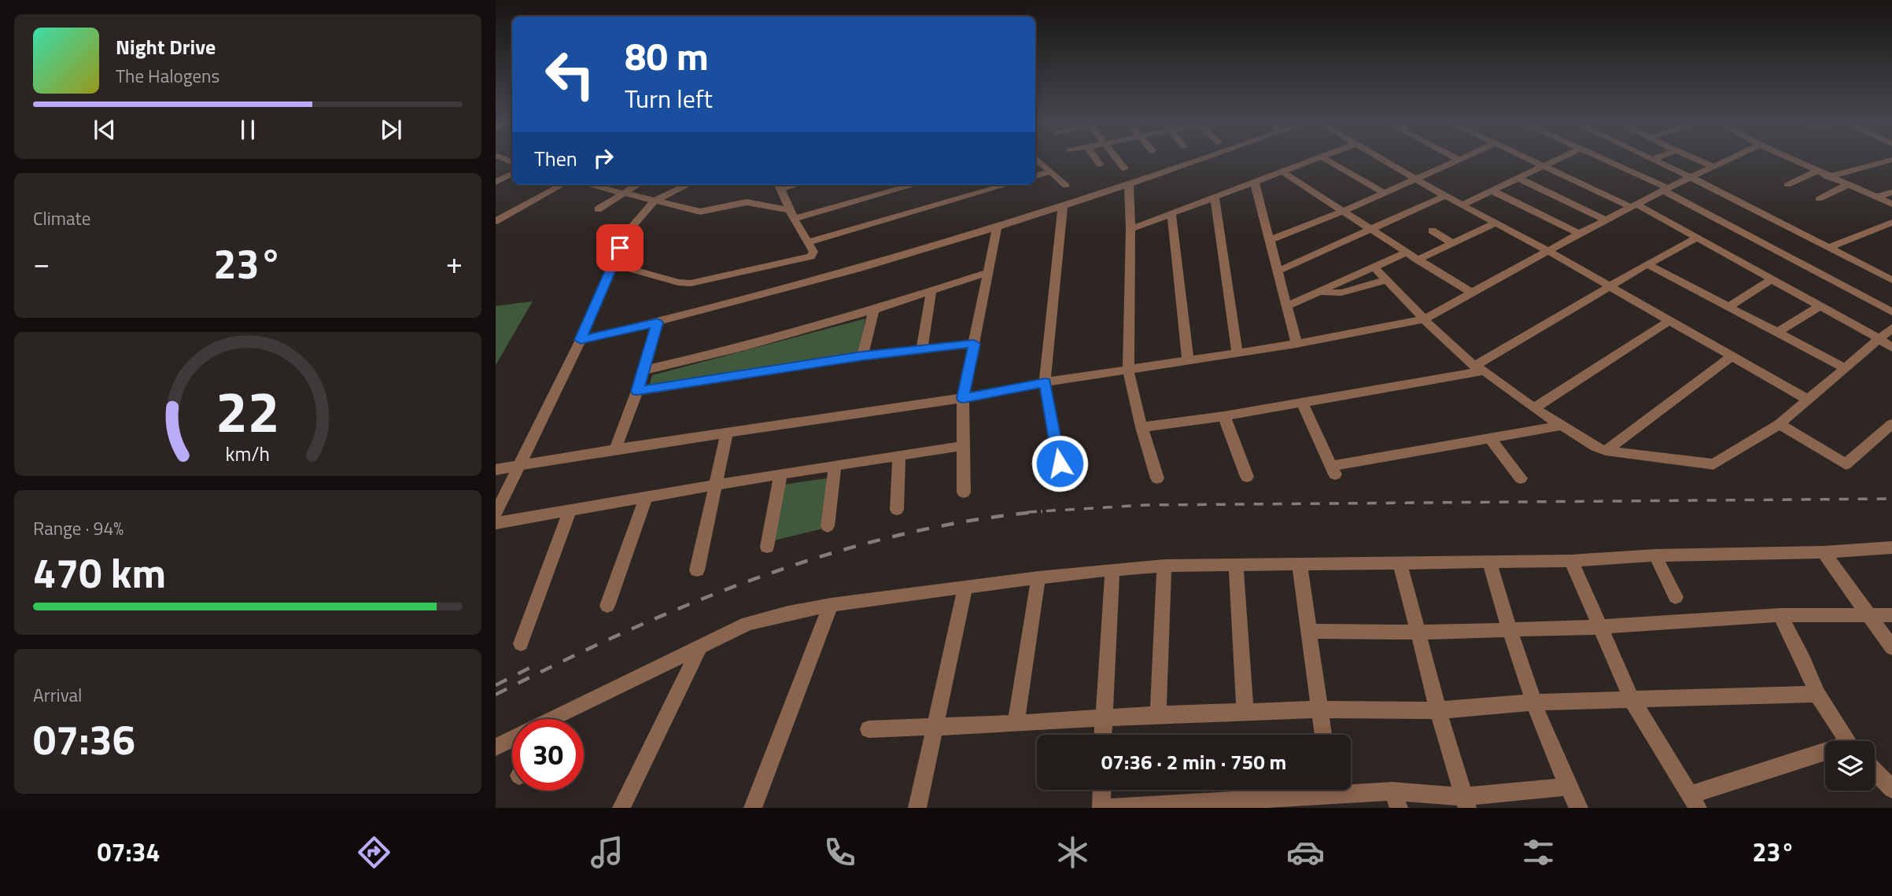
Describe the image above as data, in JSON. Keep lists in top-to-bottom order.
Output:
{
  "page": {
    "turn": ["80 m", "Turn left"],
    "song": ["Night Drive", "The Halogens"],
    "then": "Then",
    "tile": [
      "Climate",
      ["Range · 94%", "470 km"],
      ["Arrival", "07:36"]
    ],
    "heat": ["−", "23°", "+"],
    "limit": "30",
    "trip": "07:36 · 2 min · 750 m",
    "tabs": ["07:34", "23°"],
    "gauge": ["22", "km/h"]
  }
}
